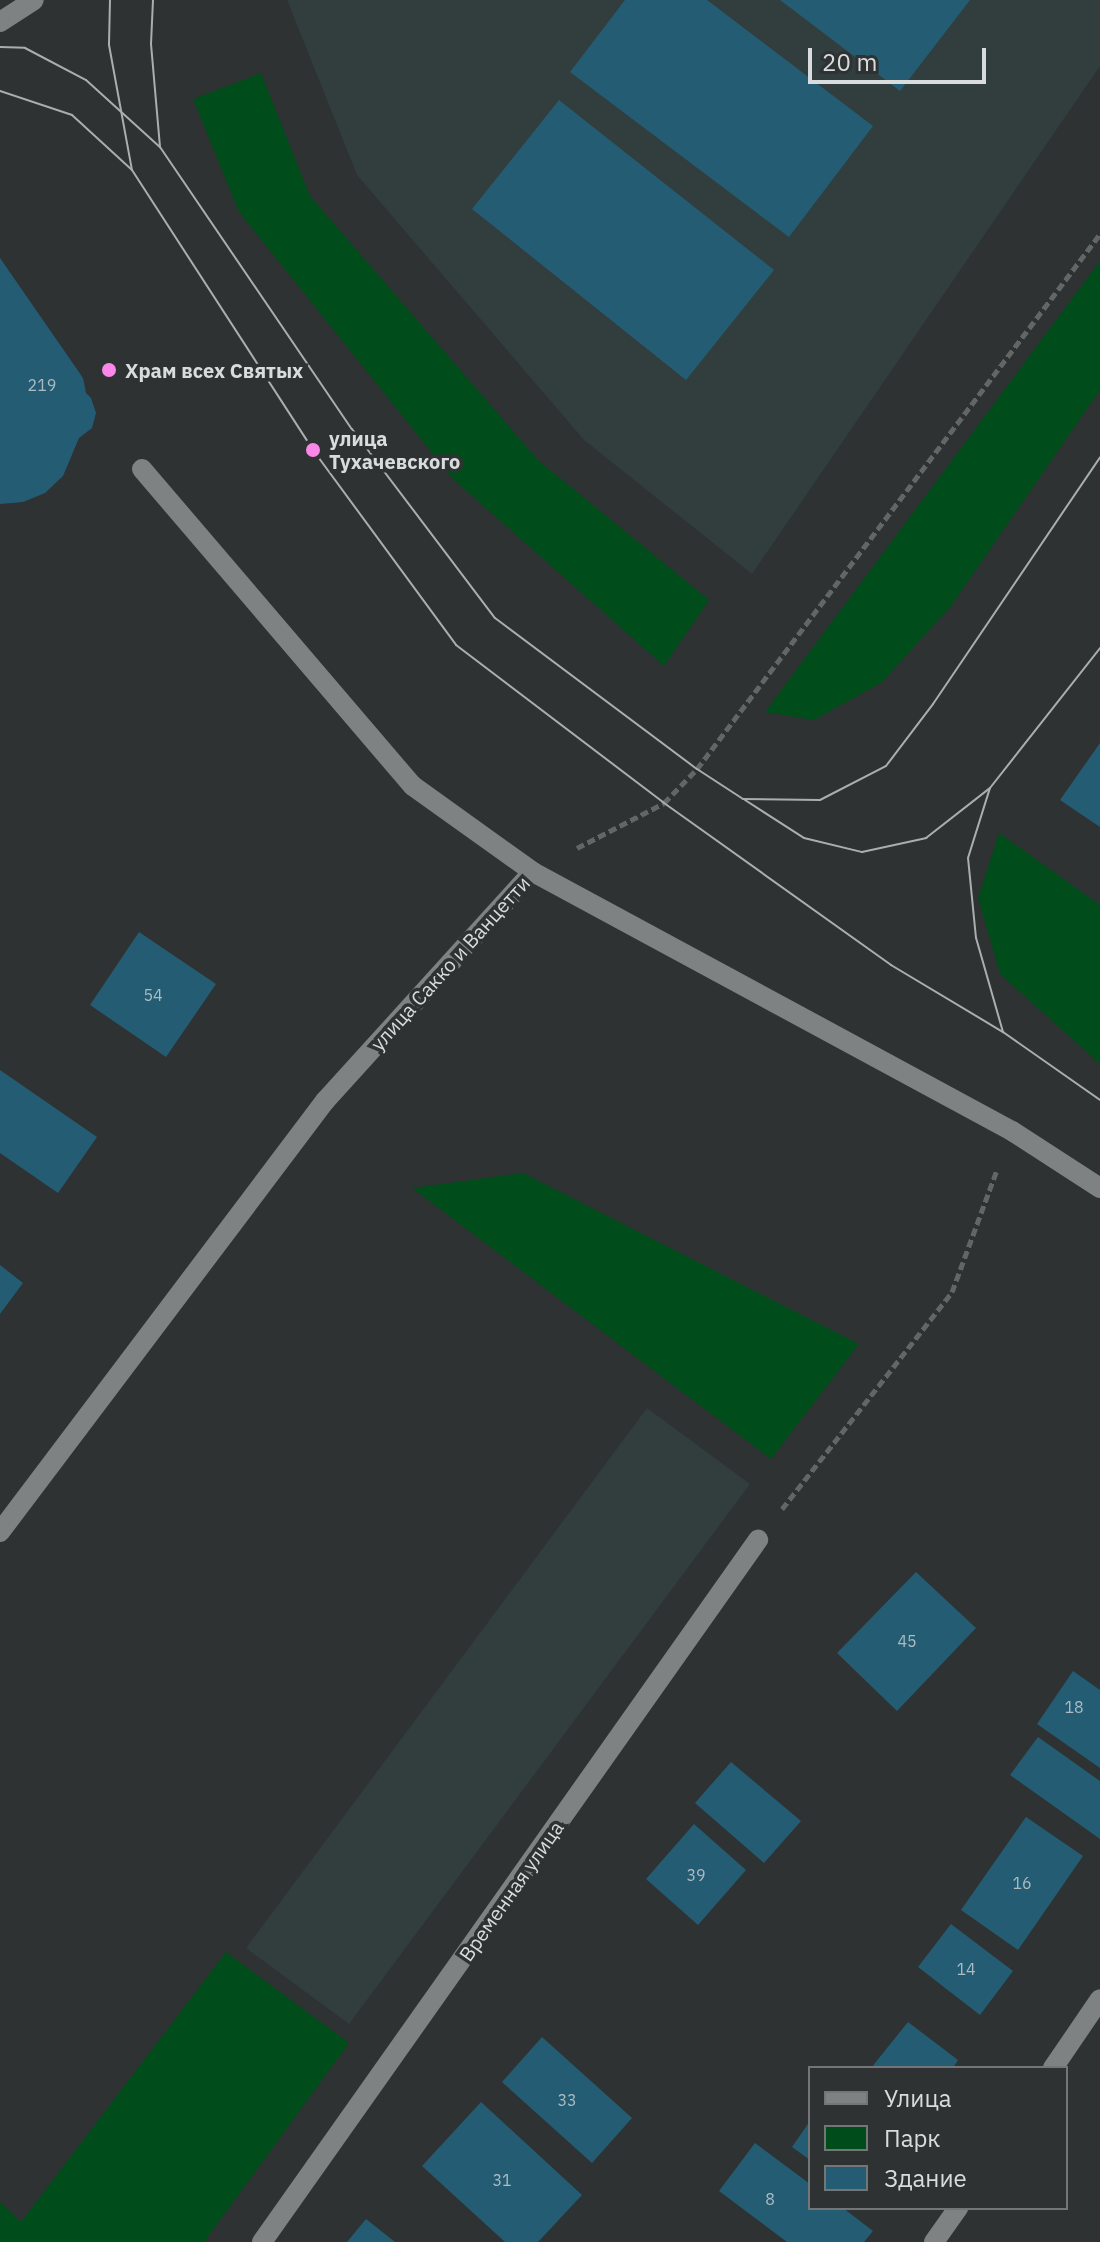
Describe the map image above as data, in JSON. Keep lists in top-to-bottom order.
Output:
{
  "streets": {
    "street": ["улица Сакко и Ванцетти", "Временная улица"]
  },
  "places": ["Храм всех Святых", "улица Тухачевского"],
  "house_numbers": [
    "219",
    "54",
    "45",
    "18",
    "39",
    "16",
    "14",
    "33",
    "31",
    "8"
  ],
  "legend": ["Улица", "Парк", "Здание"],
  "scale_bar": "20 m"
}
